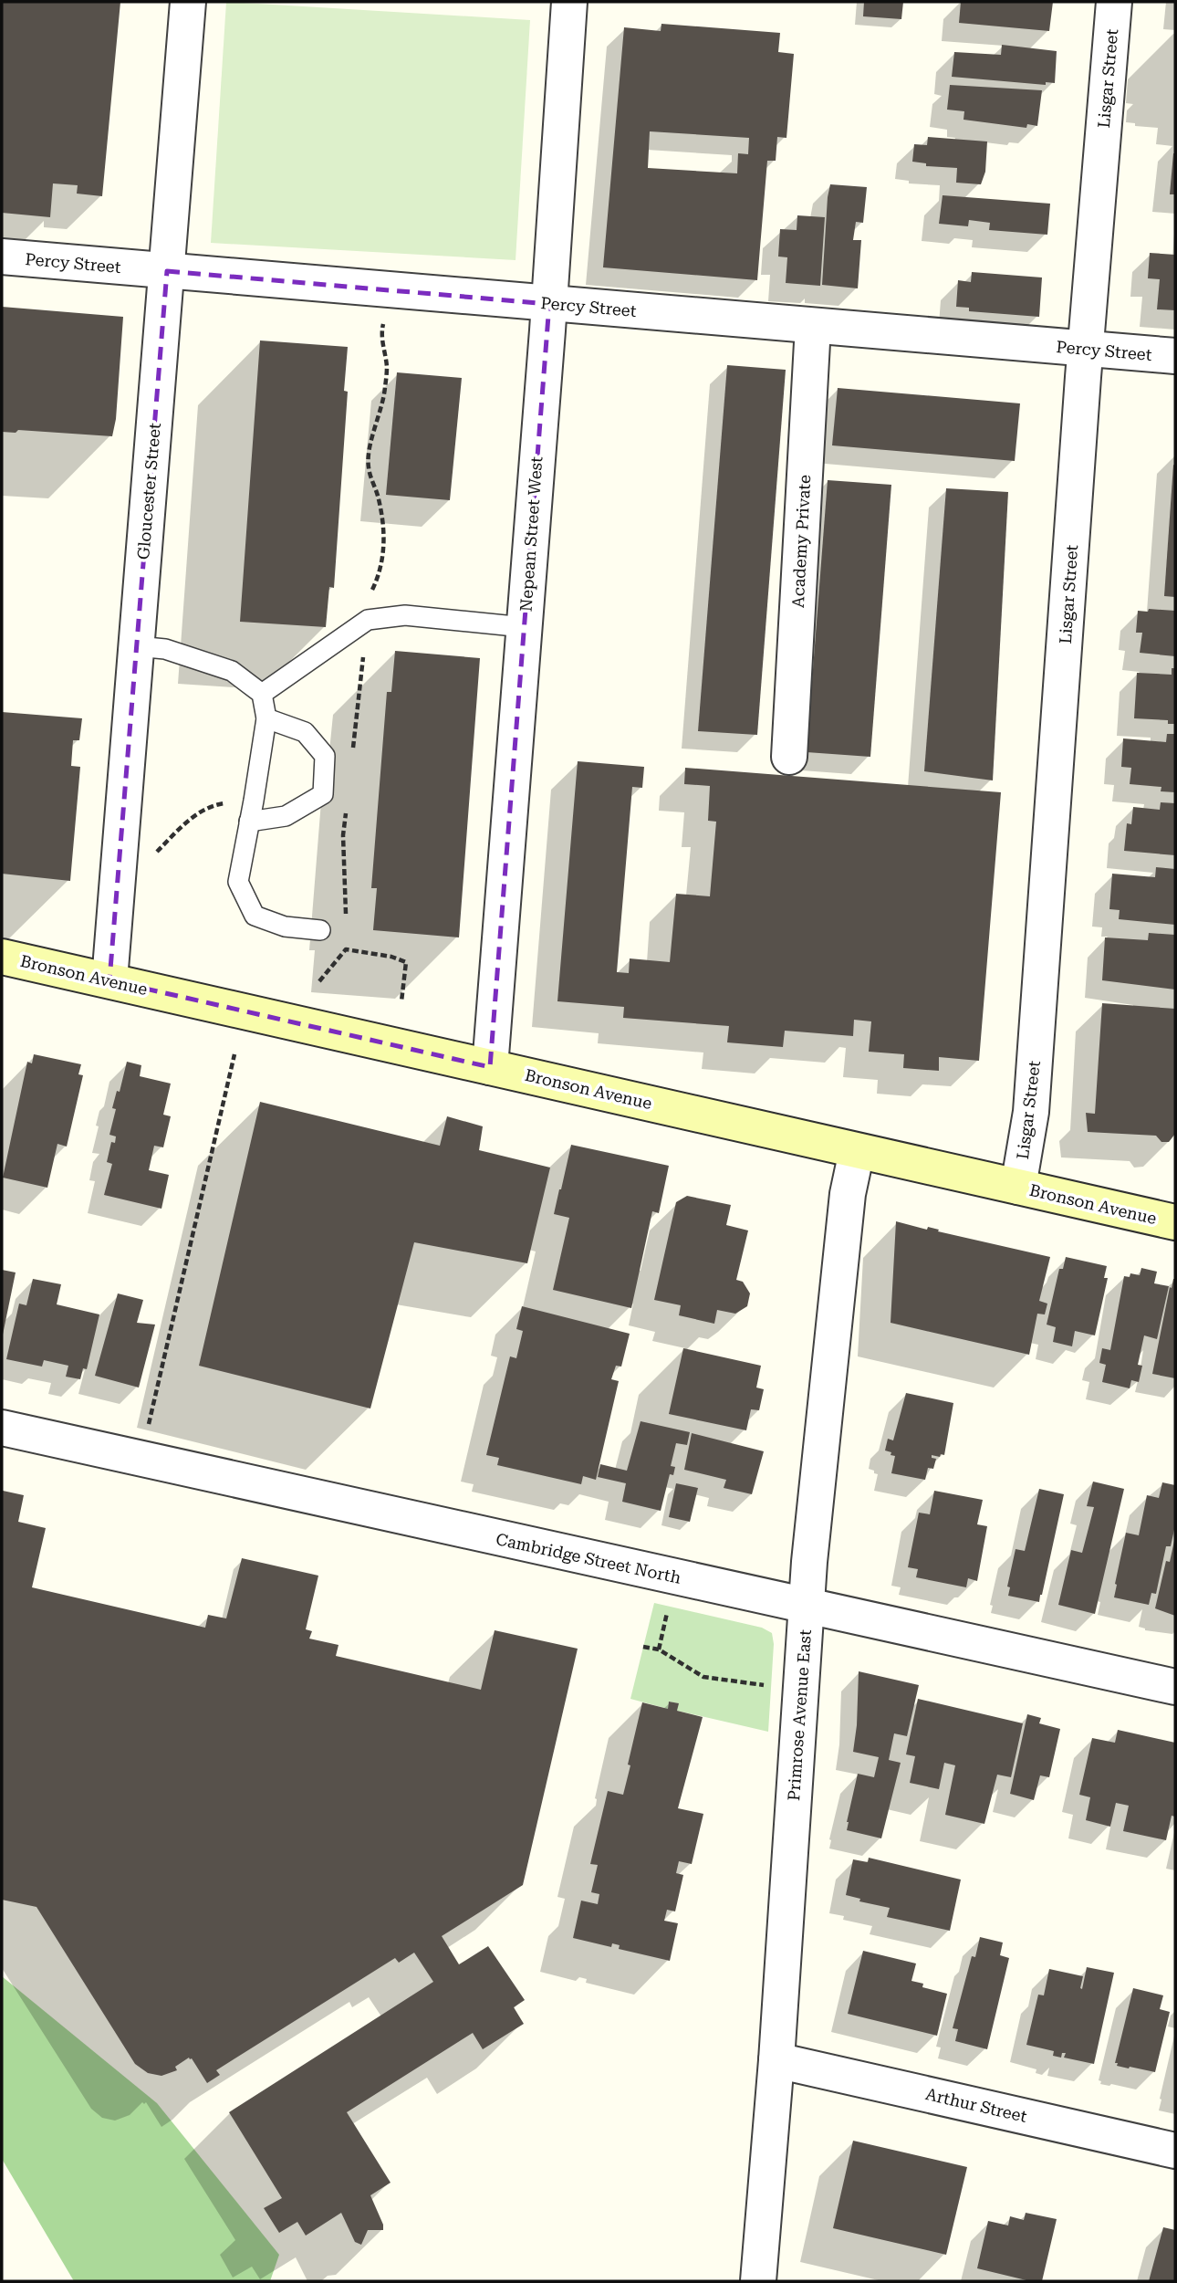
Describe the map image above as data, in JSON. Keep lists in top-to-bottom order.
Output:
{
  "streets": {
    "main road": ["Bronson Avenue"],
    "street": [
      "Lisgar Street",
      "Percy Street",
      "Gloucester Street",
      "Nepean Street West",
      "Academy Private",
      "Cambridge Street North",
      "Primrose Avenue East",
      "Arthur Street"
    ]
  },
  "crossings": [
    ["Lisgar Street", "Percy Street"],
    ["Lisgar Street", "Bronson Avenue"],
    ["Percy Street", "Gloucester Street"],
    ["Percy Street", "Nepean Street West"],
    ["Percy Street", "Academy Private"],
    ["Gloucester Street", "Bronson Avenue"],
    ["Nepean Street West", "Bronson Avenue"],
    ["Bronson Avenue", "Primrose Avenue East"],
    ["Cambridge Street North", "Primrose Avenue East"],
    ["Primrose Avenue East", "Arthur Street"]
  ]
}
